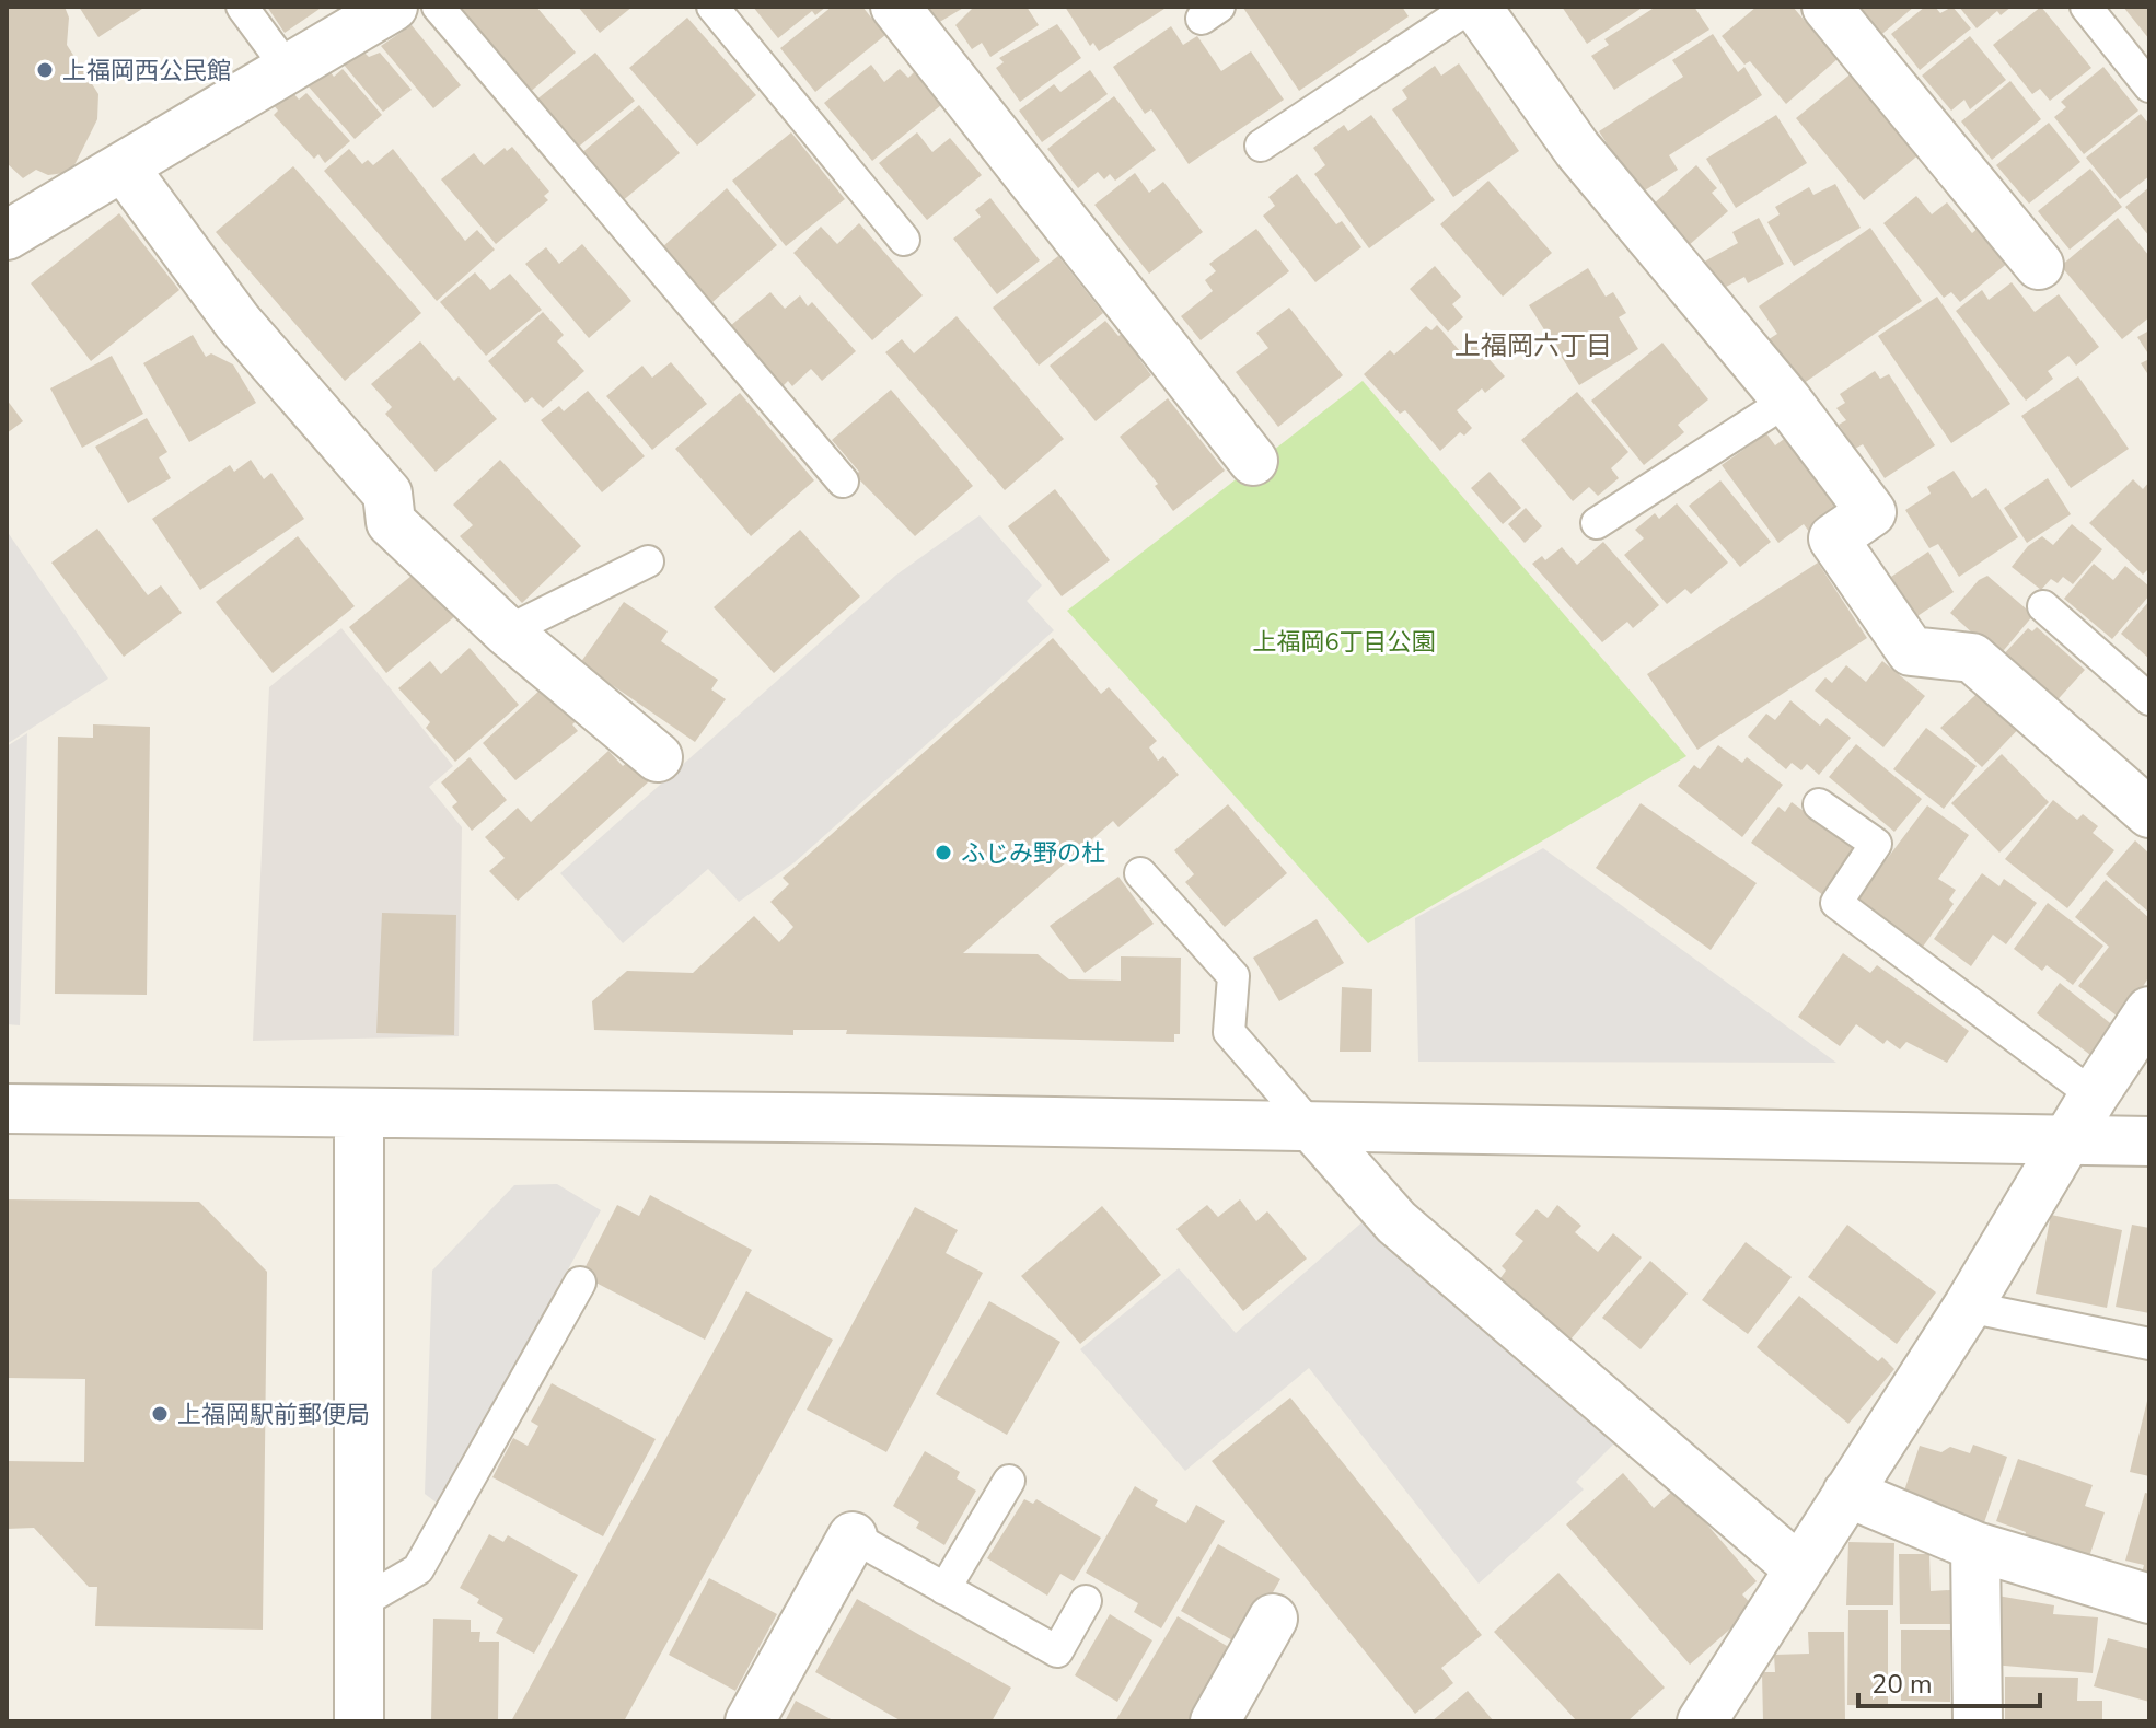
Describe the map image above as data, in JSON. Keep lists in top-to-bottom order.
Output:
{
  "districts": ["上福岡六丁目"],
  "parks": ["上福岡6丁目公園"],
  "places": ["上福岡西公民館", "ふじみ野の杜", "上福岡駅前郵便局"],
  "scale_bar": "20 m"
}
